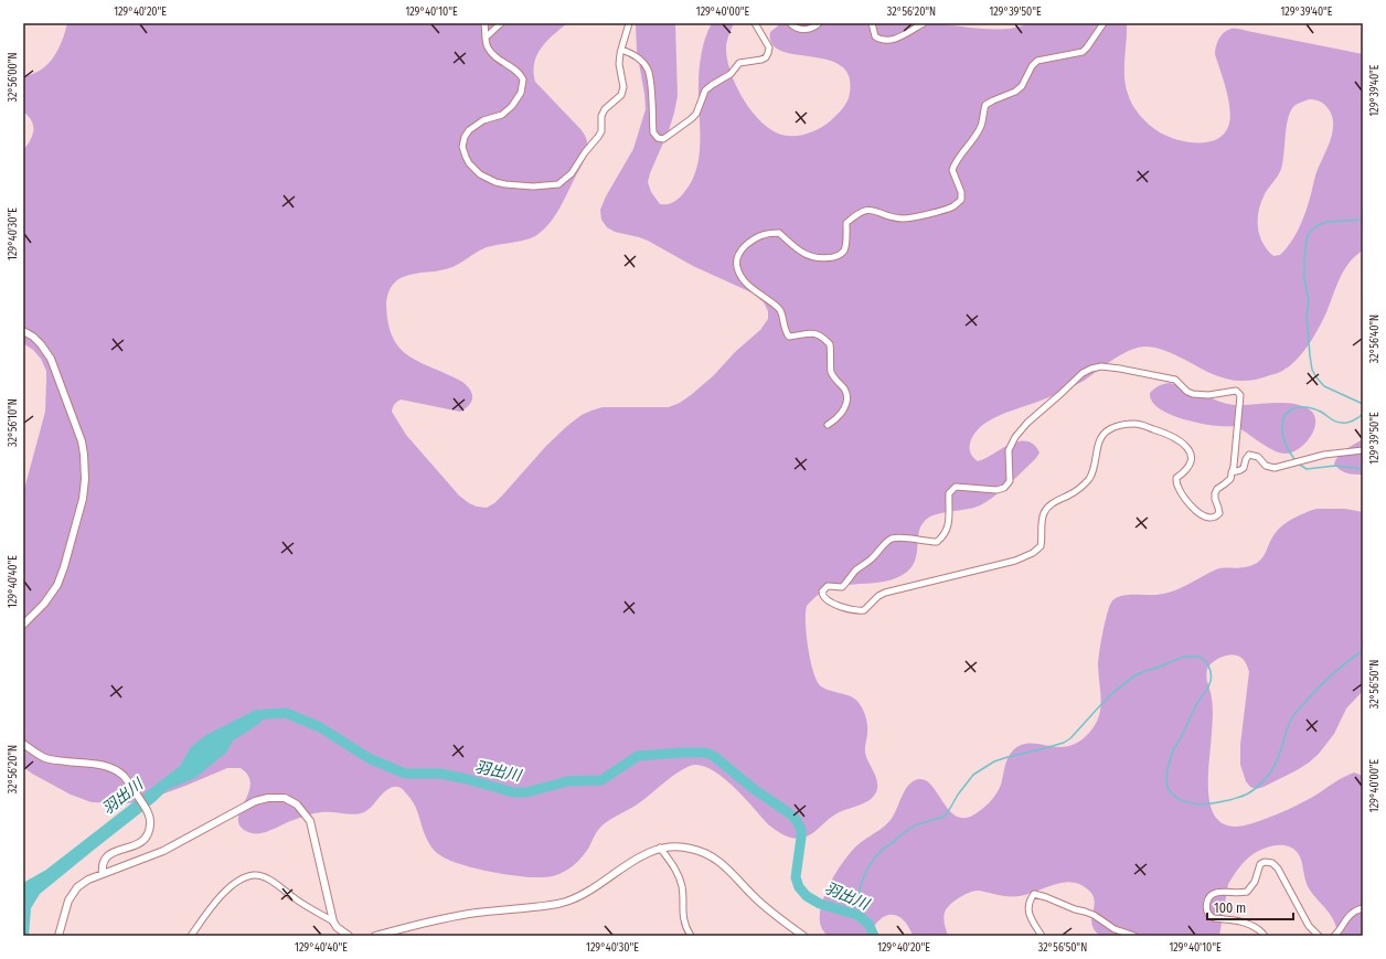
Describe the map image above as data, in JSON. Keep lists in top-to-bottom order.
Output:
{
  "water": ["羽出川"],
  "scale_bar": "100 m",
  "coordinates": [
    "129°40'20\"E",
    "129°40'10\"E",
    "129°40'00\"E",
    "32°56'20\"N",
    "129°39'50\"E",
    "129°39'40\"E",
    "32°56'00\"N",
    "129°40'30\"E",
    "32°56'40\"N",
    "32°56'10\"N",
    "129°40'40\"E",
    "32°56'50\"N"
  ]
}
